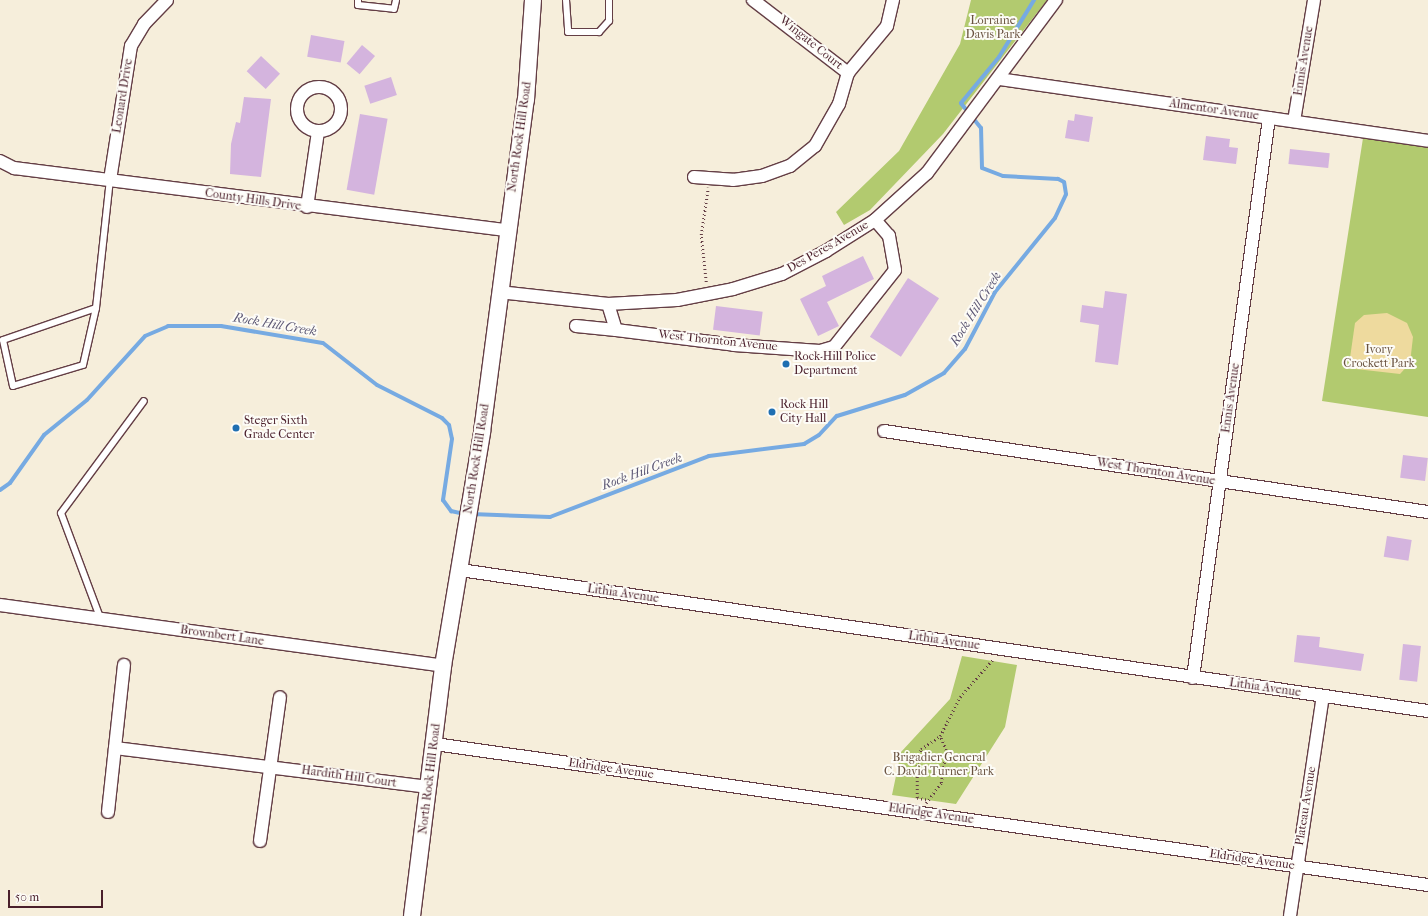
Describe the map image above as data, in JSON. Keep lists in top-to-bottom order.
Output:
{
  "streets": {
    "street": [
      "Wingate Court",
      "Ennis Avenue",
      "Leonard Drive",
      "Almentor Avenue",
      "North Rock Hill Road",
      "County Hills Drive",
      "Des Peres Avenue",
      "West Thornton Avenue",
      "Lithia Avenue",
      "Brownbert Lane",
      "Eldridge Avenue",
      "Hardith Hill Court",
      "Plateau Avenue"
    ]
  },
  "crossings": [
    ["Ennis Avenue", "Almentor Avenue"],
    ["Ennis Avenue", "West Thornton Avenue"],
    ["Ennis Avenue", "Lithia Avenue"],
    ["Leonard Drive", "County Hills Drive"],
    ["Almentor Avenue", "Des Peres Avenue"],
    ["North Rock Hill Road", "County Hills Drive"],
    ["North Rock Hill Road", "Des Peres Avenue"],
    ["North Rock Hill Road", "Lithia Avenue"],
    ["North Rock Hill Road", "Brownbert Lane"],
    ["North Rock Hill Road", "Eldridge Avenue"],
    ["North Rock Hill Road", "Hardith Hill Court"],
    ["Des Peres Avenue", "West Thornton Avenue"],
    ["Lithia Avenue", "Plateau Avenue"],
    ["Eldridge Avenue", "Plateau Avenue"]
  ],
  "water": ["Rock Hill Creek"],
  "parks": ["Lorraine Davis Park", "Ivory Crockett Park", "Brigadier General C. David Turner Park"],
  "places": ["Rock Hill Police Department", "Rock Hill City Hall", "Steger Sixth Grade Center"],
  "scale_bar": "50 m"
}
